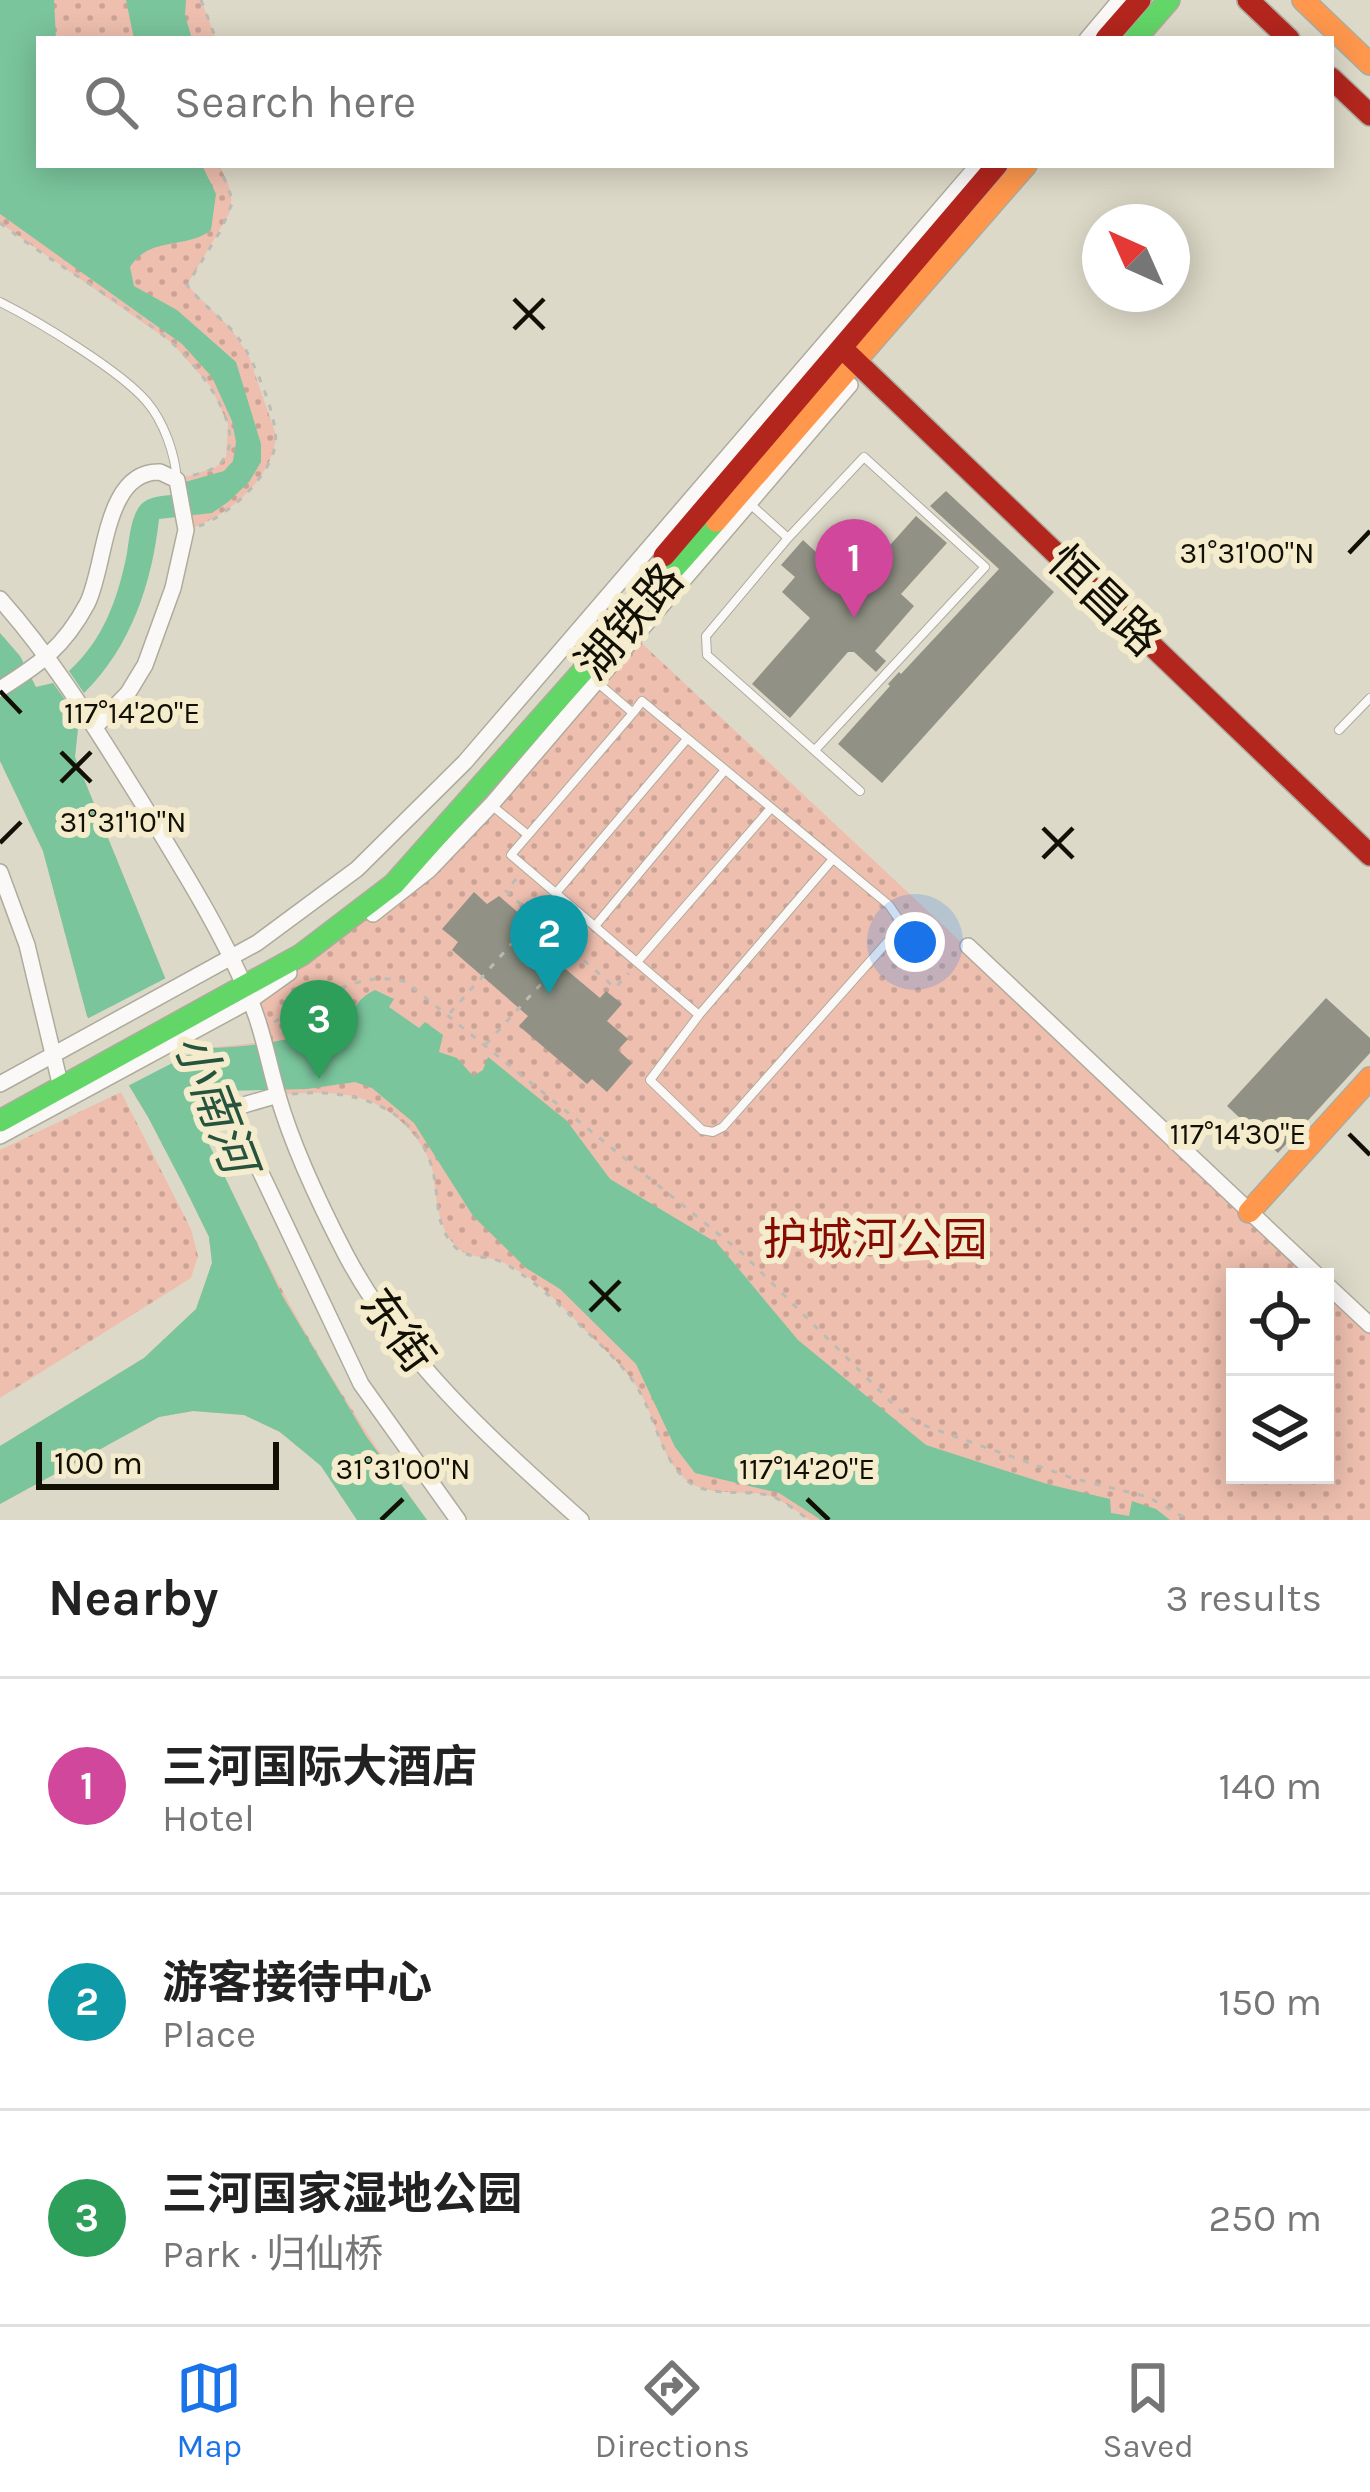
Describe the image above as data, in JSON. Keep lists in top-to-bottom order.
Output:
{
  "streets": {
    "main road": ["恒昌路", "湖铁路"],
    "street": ["东街"]
  },
  "crossings": [
    ["恒昌路", "湖铁路"],
    ["湖铁路", "东街"]
  ],
  "water": ["小南河"],
  "parks": ["护城河公园"],
  "scale_bar": "100 m",
  "north": "top left",
  "page": {
    "search": "Search here",
    "pins": ["1", "2", "3"],
    "scale": "100 m",
    "heading": ["Nearby", "3 results"],
    "list": [
      {
        "mark": "1",
        "name": "三河国际大酒店",
        "note": "Hotel",
        "value": "140 m"
      },
      {
        "mark": "2",
        "name": "游客接待中心",
        "note": "Place",
        "value": "150 m"
      },
      {
        "mark": "3",
        "name": "三河国家湿地公园",
        "note": "Park · 归仙桥",
        "value": "250 m"
      }
    ],
    "nav": ["Map", "Directions", "Saved"]
  },
  "coordinates": [
    "31°31'00\"N",
    "117°14'20\"E",
    "31°31'10\"N",
    "117°14'30\"E"
  ]
}
